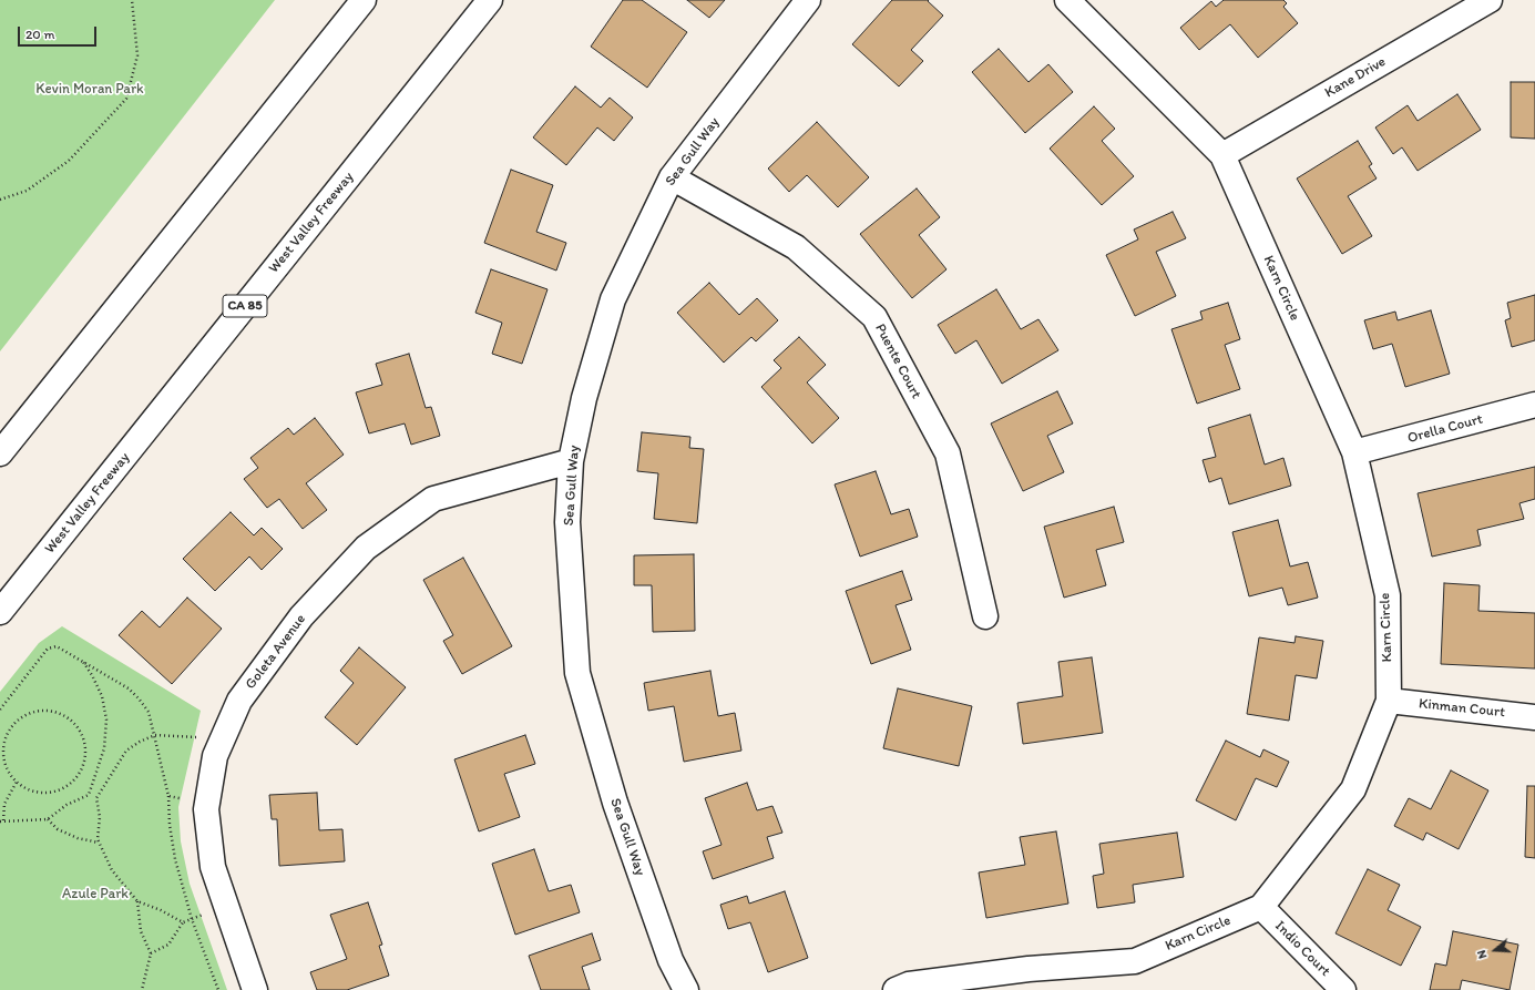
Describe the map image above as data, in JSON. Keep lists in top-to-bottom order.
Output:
{
  "streets": {
    "main road": [
      "Kane Drive",
      "Sea Gull Way",
      "West Valley Freeway",
      "Karn Circle",
      "CA 85",
      "Puente Court",
      "Orella Court",
      "Goleta Avenue",
      "Kinman Court",
      "Indio Court"
    ]
  },
  "crossings": [
    ["Kane Drive", "Karn Circle"],
    ["Sea Gull Way", "Puente Court"],
    ["Sea Gull Way", "Goleta Avenue"],
    ["Karn Circle", "Orella Court"],
    ["Karn Circle", "Kinman Court"],
    ["Karn Circle", "Indio Court"]
  ],
  "parks": ["Kevin Moran Park", "Azule Park"],
  "scale_bar": "20 m",
  "north": "left"
}
